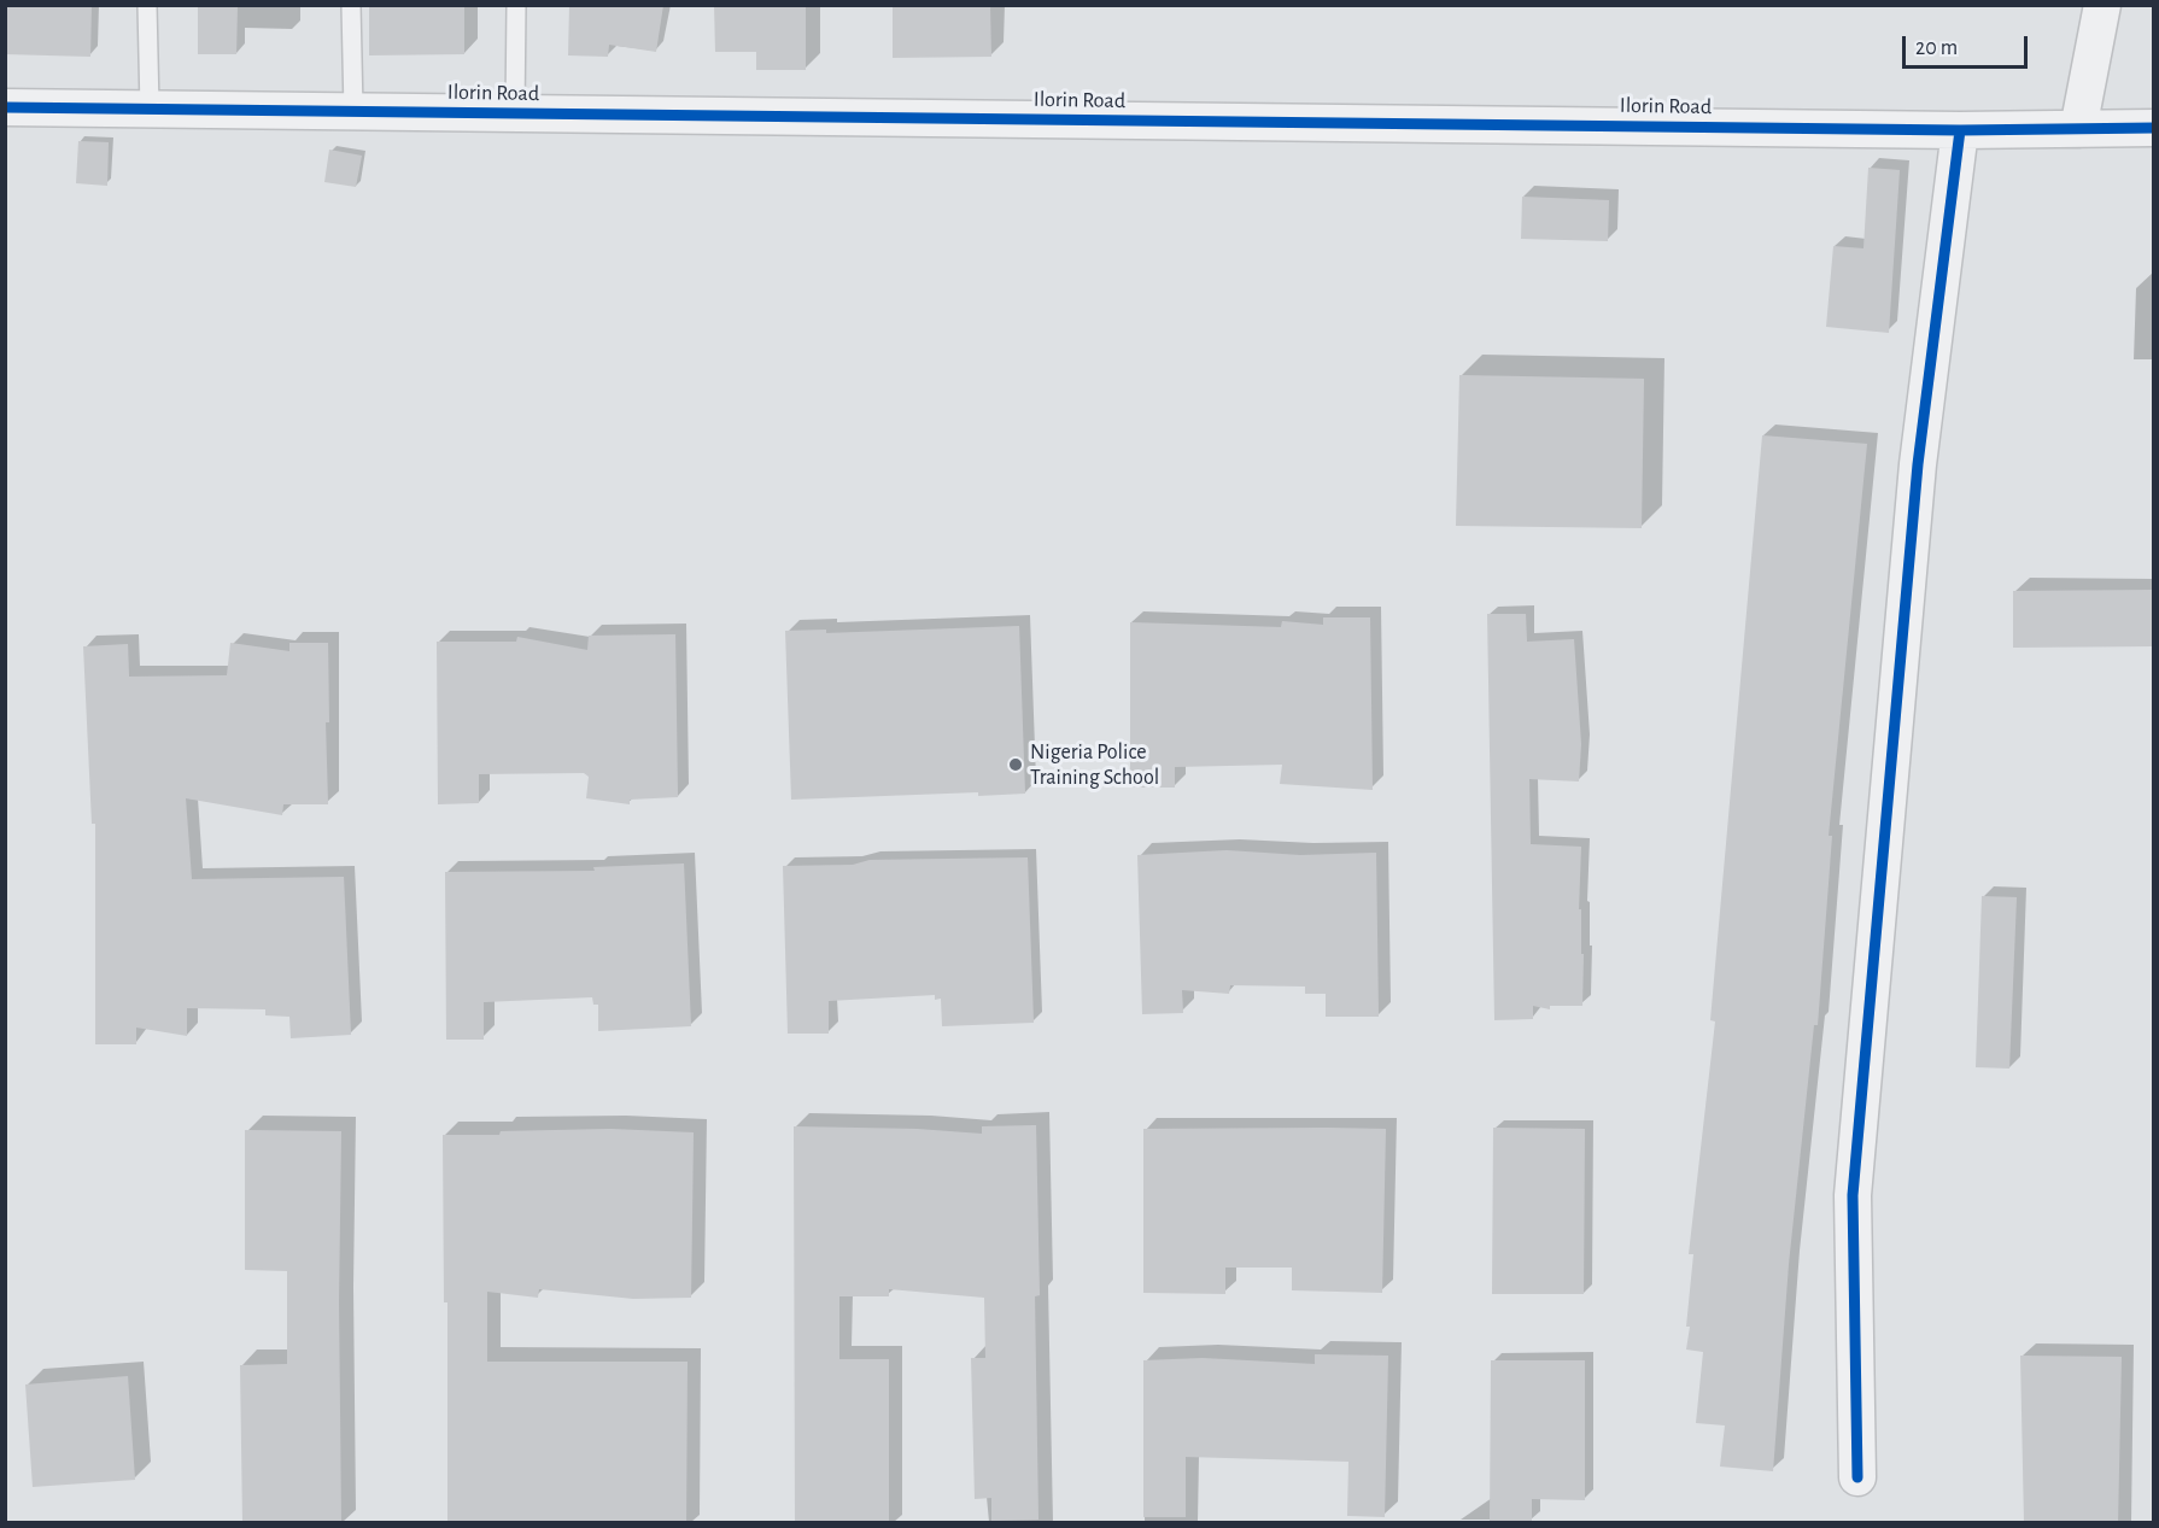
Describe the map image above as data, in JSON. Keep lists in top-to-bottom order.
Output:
{
  "streets": {
    "street": ["Ilorin Road"]
  },
  "places": ["Nigeria Police Training School"],
  "scale_bar": "20 m"
}
